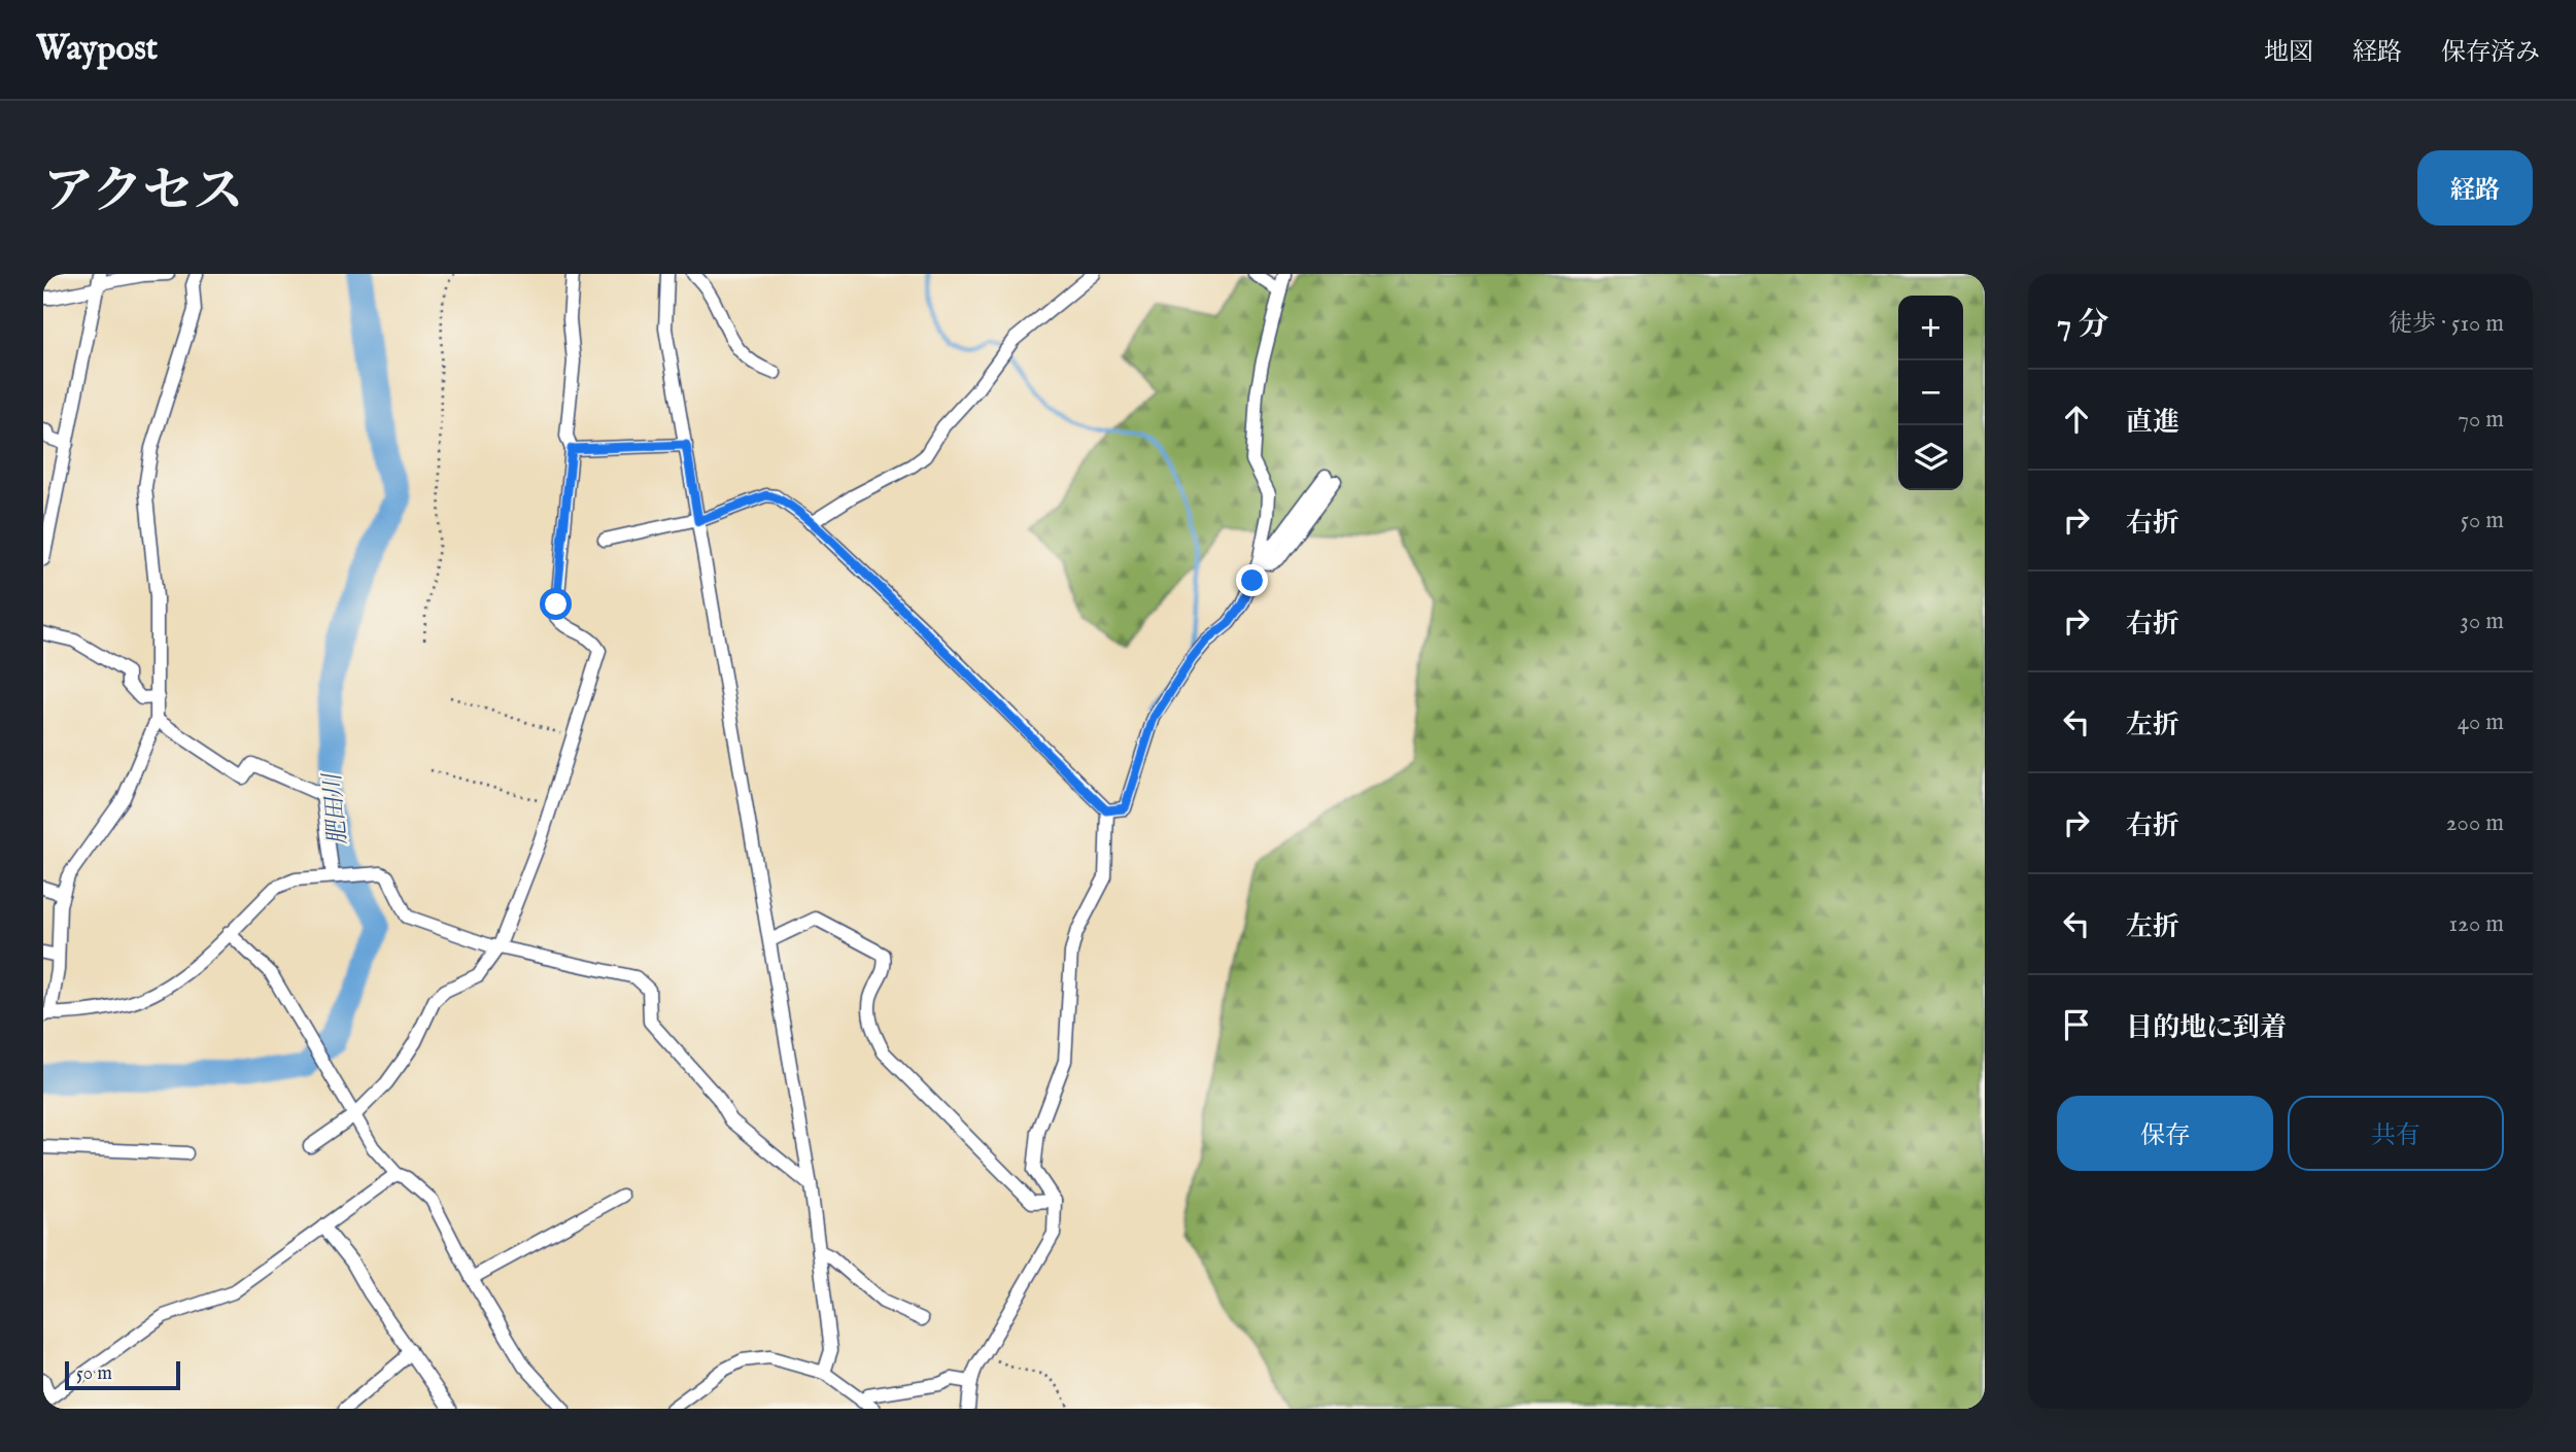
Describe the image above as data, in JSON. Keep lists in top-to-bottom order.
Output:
{
  "water": ["肥田川"],
  "scale_bar": "50 m",
  "page": {
    "header": "Waypost",
    "nav": ["地図", "経路", "保存済み"],
    "title": "アクセス",
    "buttons": [
      "経路",
      ["保存", "共有"]
    ],
    "heading": ["7 分", "徒歩 · 510 m"],
    "map_buttons": ["+", "−"],
    "list": [
      ["直進", "70 m"],
      ["右折", "50 m"],
      ["右折", "30 m"],
      ["左折", "40 m"],
      ["右折", "200 m"],
      ["左折", "120 m"],
      "目的地に到着"
    ],
    "scale": "50 m"
  }
}
